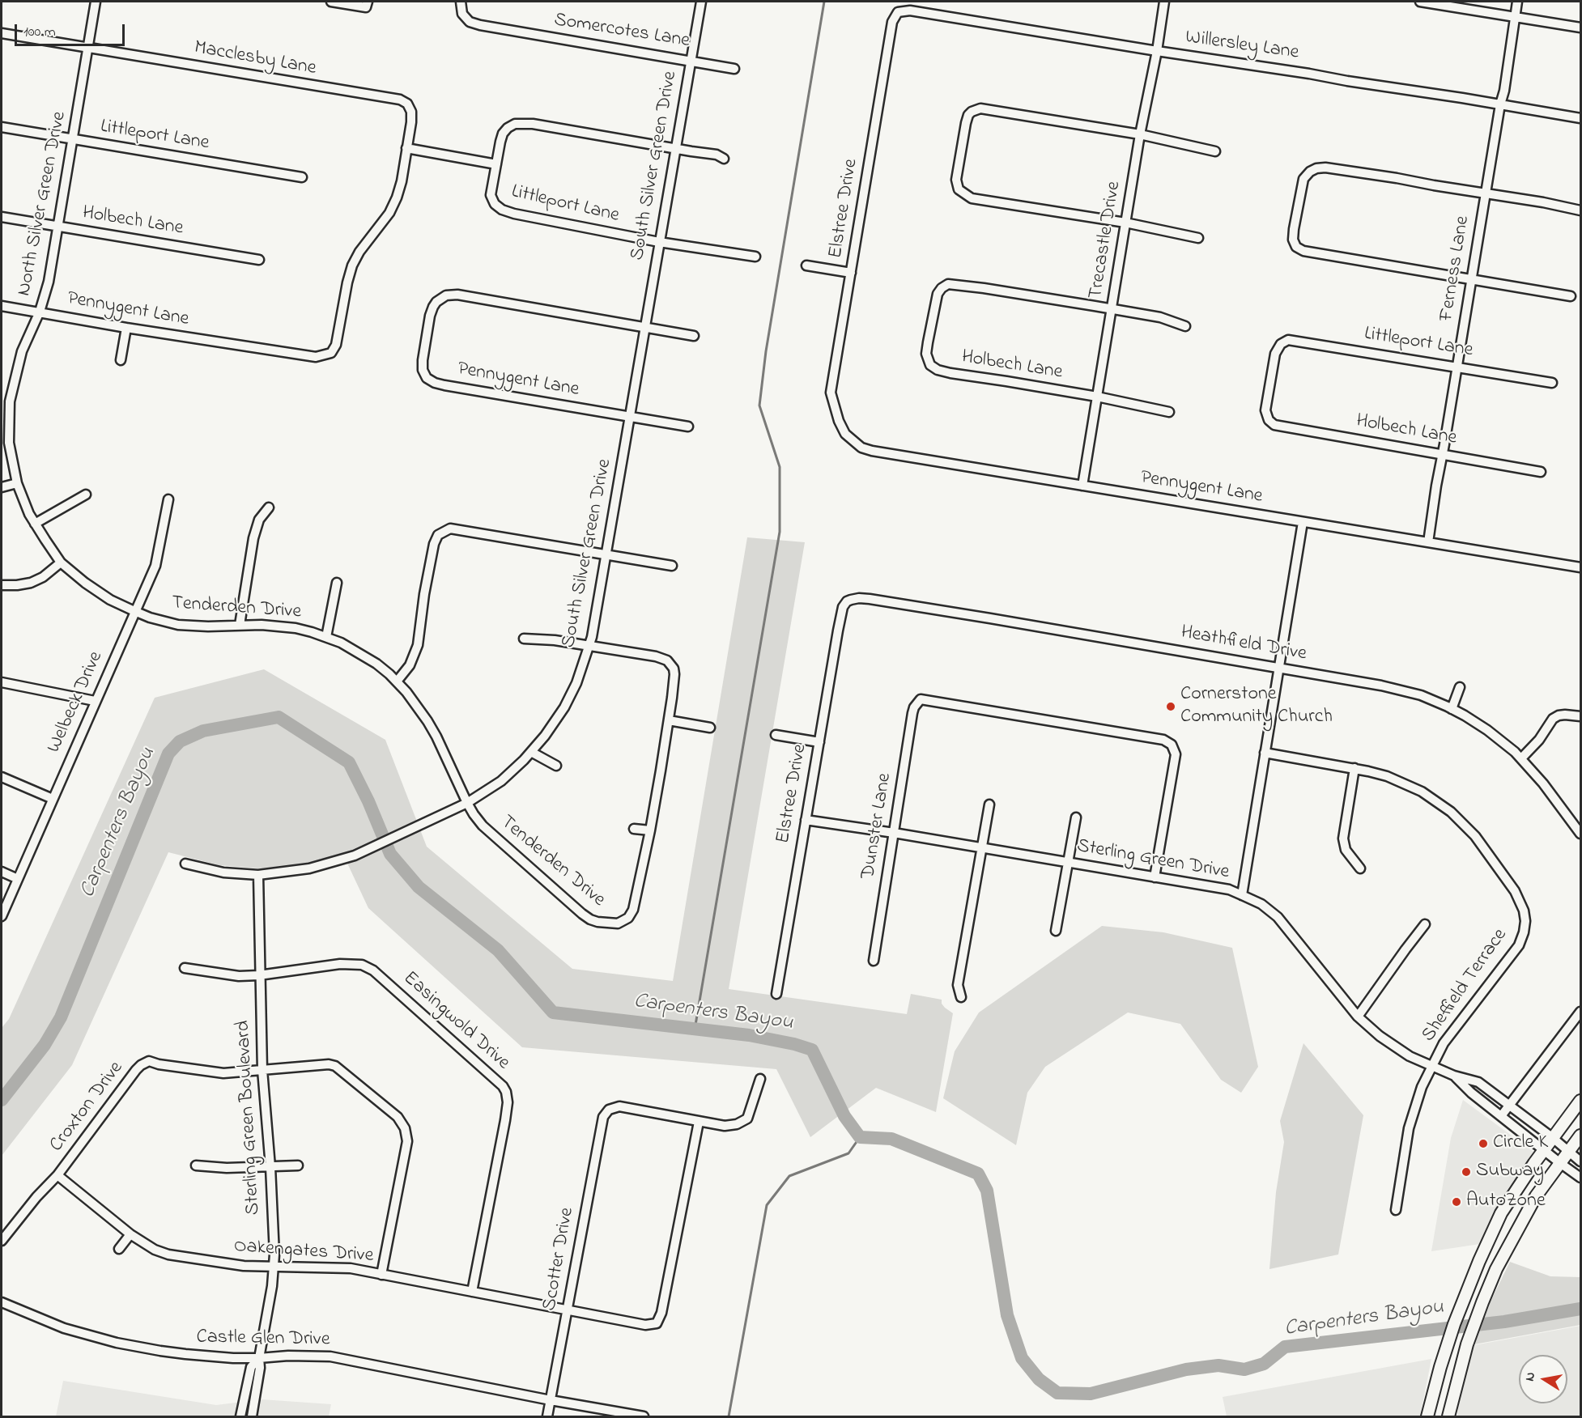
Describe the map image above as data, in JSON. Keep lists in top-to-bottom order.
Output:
{
  "streets": {
    "street": [
      "Somercotes Lane",
      "Willersley Lane",
      "Macclesby Lane",
      "Littleport Lane",
      "South Silver Green Drive",
      "North Silver Green Drive",
      "Elstree Drive",
      "Holbech Lane",
      "Trecastle Drive",
      "Ferness Lane",
      "Pennygent Lane",
      "Tenderden Drive",
      "Heathfield Drive",
      "Welbeck Drive",
      "Dunster Lane",
      "Sterling Green Drive",
      "Sheffield Terrace",
      "Easingwold Drive",
      "Croxton Drive",
      "Sterling Green Boulevard",
      "Oakengates Drive",
      "Scotter Drive",
      "Castle Glen Drive"
    ]
  },
  "crossings": [
    ["Somercotes Lane", "South Silver Green Drive"],
    ["Willersley Lane", "Elstree Drive"],
    ["Willersley Lane", "Trecastle Drive"],
    ["Willersley Lane", "Ferness Lane"],
    ["Macclesby Lane", "North Silver Green Drive"],
    ["Macclesby Lane", "Pennygent Lane"],
    ["Littleport Lane", "South Silver Green Drive"],
    ["Littleport Lane", "North Silver Green Drive"],
    ["Littleport Lane", "Holbech Lane"],
    ["Littleport Lane", "Ferness Lane"],
    ["South Silver Green Drive", "Pennygent Lane"],
    ["South Silver Green Drive", "Tenderden Drive"],
    ["South Silver Green Drive", "Sterling Green Boulevard"],
    ["North Silver Green Drive", "Holbech Lane"],
    ["North Silver Green Drive", "Pennygent Lane"],
    ["North Silver Green Drive", "Tenderden Drive"],
    ["Elstree Drive", "Pennygent Lane"],
    ["Elstree Drive", "Heathfield Drive"],
    ["Elstree Drive", "Sterling Green Drive"],
    ["Holbech Lane", "Trecastle Drive"],
    ["Holbech Lane", "Ferness Lane"],
    ["Trecastle Drive", "Pennygent Lane"],
    ["Ferness Lane", "Pennygent Lane"],
    ["Tenderden Drive", "Welbeck Drive"],
    ["Dunster Lane", "Sterling Green Drive"],
    ["Sterling Green Drive", "Sheffield Terrace"],
    ["Easingwold Drive", "Sterling Green Boulevard"],
    ["Easingwold Drive", "Oakengates Drive"],
    ["Croxton Drive", "Sterling Green Boulevard"],
    ["Croxton Drive", "Oakengates Drive"],
    ["Sterling Green Boulevard", "Oakengates Drive"],
    ["Sterling Green Boulevard", "Castle Glen Drive"],
    ["Oakengates Drive", "Scotter Drive"],
    ["Scotter Drive", "Castle Glen Drive"]
  ],
  "water": ["Carpenters Bayou"],
  "places": [
    "Cornerstone Community Church",
    "Circle K",
    "Subway",
    "AutoZone"
  ],
  "scale_bar": "100 m",
  "north": "left"
}
